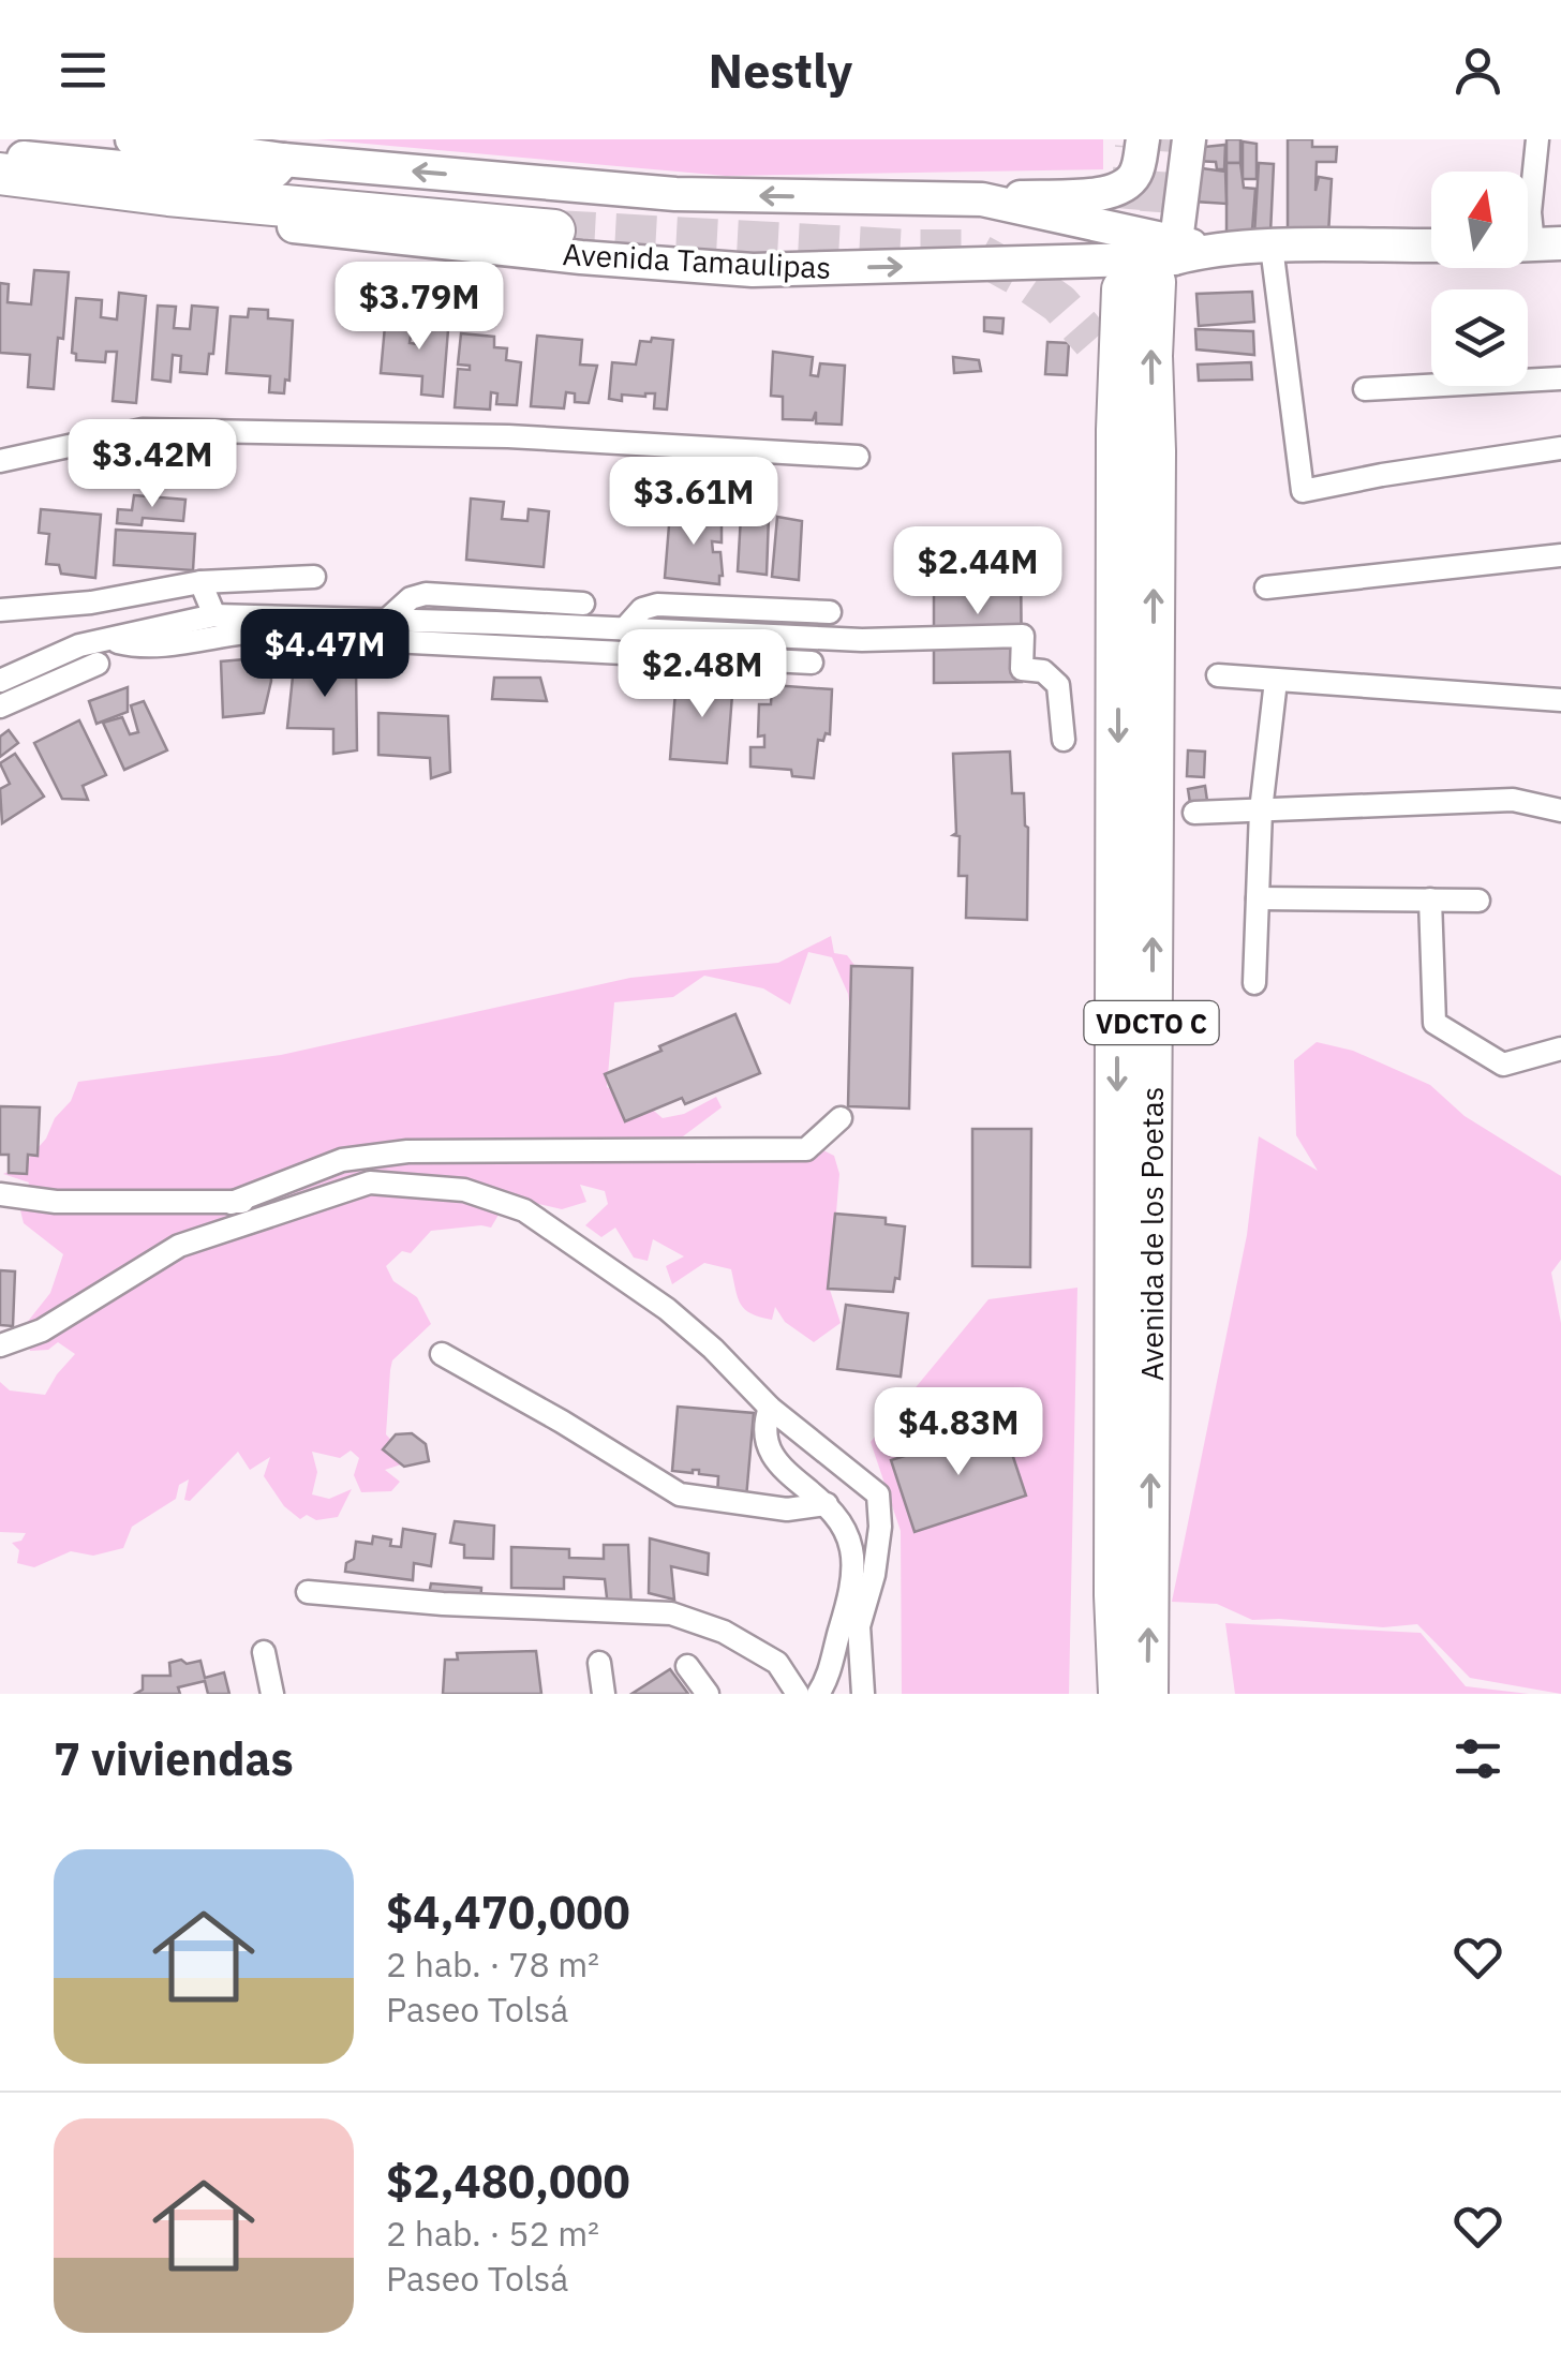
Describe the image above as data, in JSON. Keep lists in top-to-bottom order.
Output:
{
  "streets": {
    "highway": ["VDCTO C", "Avenida de los Poetas"],
    "street": ["Avenida Tamaulipas"]
  },
  "crossings": [
    ["Avenida Tamaulipas", "VDCTO C"],
    ["Avenida Tamaulipas", "Avenida de los Poetas"],
    ["VDCTO C", "Avenida de los Poetas"]
  ],
  "north": "top",
  "page": {
    "header": "Nestly",
    "price": [
      "$3.79M",
      "$3.42M",
      "$3.61M",
      "$2.44M",
      "$4.47M",
      "$2.48M",
      "$4.83M"
    ],
    "heading": "7 viviendas",
    "list": [
      {
        "name": "$4,470,000",
        "note": "2 hab. · 78 m² · Paseo Tolsá"
      },
      {
        "name": "$2,480,000",
        "note": "2 hab. · 52 m² · Paseo Tolsá"
      }
    ]
  }
}
